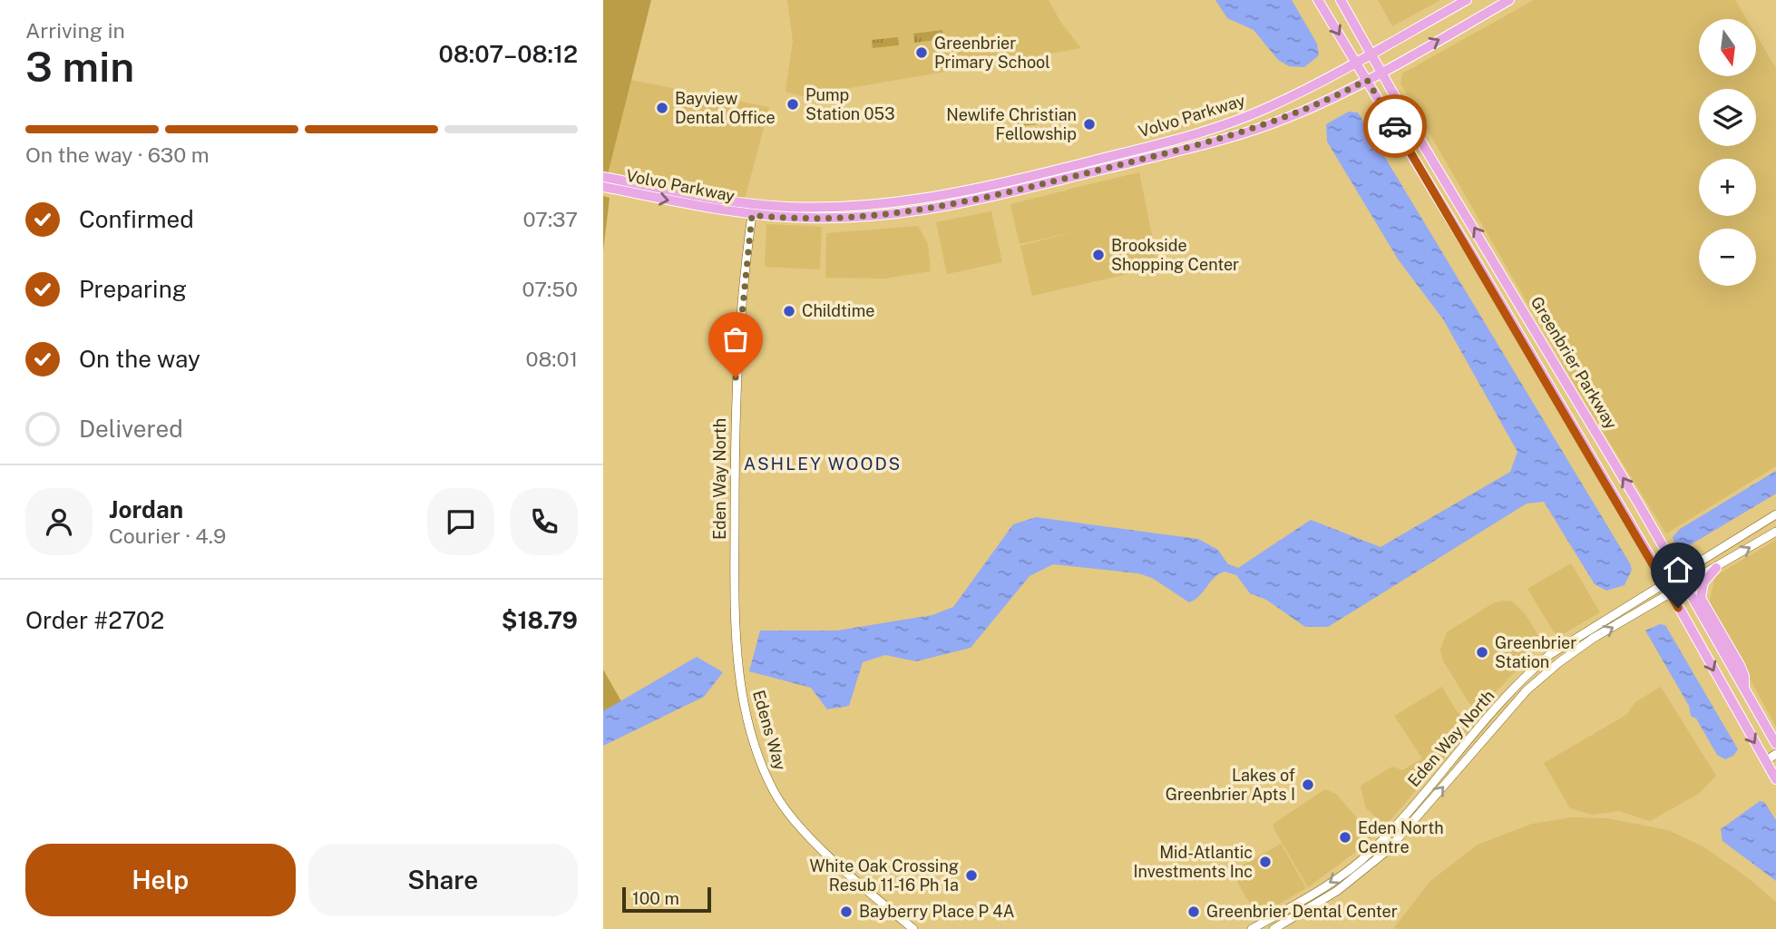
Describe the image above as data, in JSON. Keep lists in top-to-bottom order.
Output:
{
  "streets": {
    "main road": ["Volvo Parkway", "Greenbrier Parkway"],
    "street": ["Eden Way North", "Edens Way"]
  },
  "crossings": [
    ["Volvo Parkway", "Greenbrier Parkway"],
    ["Volvo Parkway", "Eden Way North"],
    ["Greenbrier Parkway", "Eden Way North"],
    ["Eden Way North", "Edens Way"]
  ],
  "districts": ["ASHLEY WOODS"],
  "places": [
    "Greenbrier Primary School",
    "Pump Station 053",
    "Bayview Dental Office",
    "Newlife Christian Fellowship",
    "Brookside Shopping Center",
    "Childtime",
    "Greenbrier Station",
    "Lakes of Greenbrier Apts I",
    "Eden North Centre",
    "Mid-Atlantic Investments Inc",
    "White Oak Crossing Resub 11-16 Ph 1a",
    "Bayberry Place P 4A",
    "Greenbrier Dental Center"
  ],
  "scale_bar": "100 m",
  "north": "bottom",
  "page": {
    "heading": ["3 min", "Arriving in", "08:07–08:12"],
    "panel": [
      "Jordan",
      "Courier · 4.9",
      "Order #2702",
      "$18.79"
    ],
    "map_buttons": ["+", "−"],
    "bar": "On the way · 630 m",
    "list": [
      ["Confirmed", "07:37"],
      ["Preparing", "07:50"],
      ["On the way", "08:01"],
      "Delivered"
    ],
    "buttons": ["Help", "Share"],
    "scale": "100 m"
  }
}
